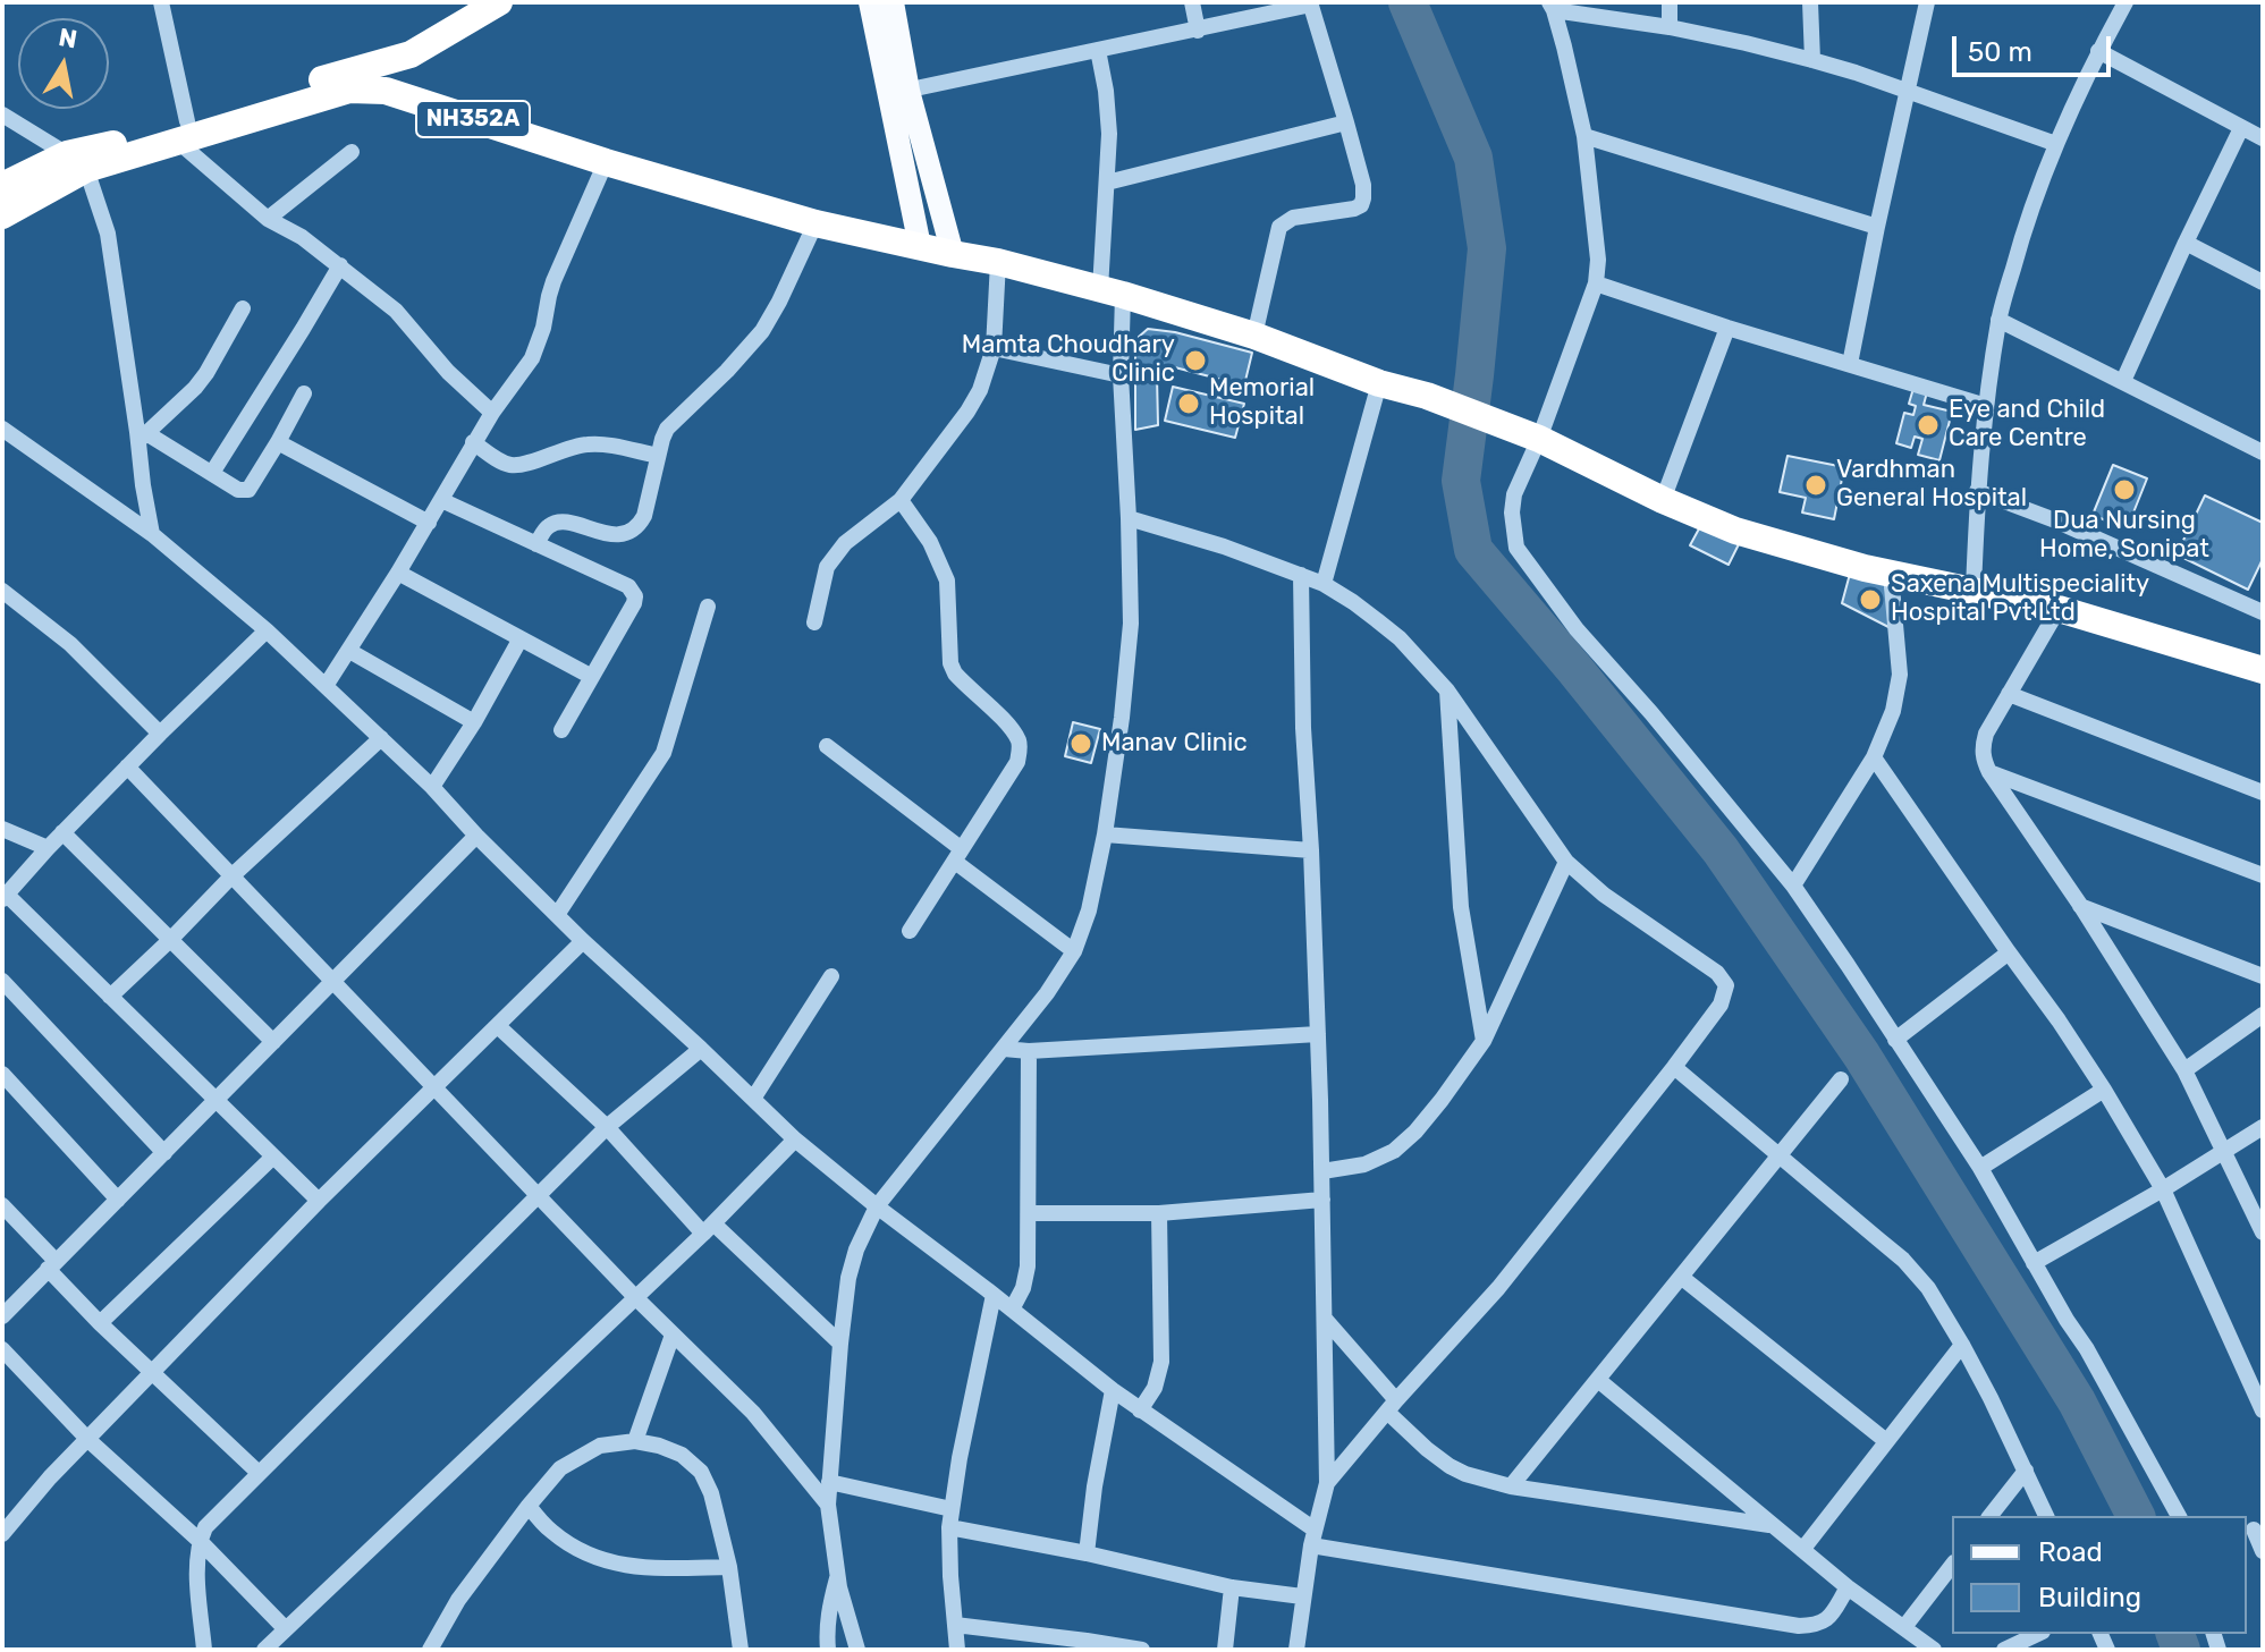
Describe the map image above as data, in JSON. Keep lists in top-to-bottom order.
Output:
{
  "streets": {
    "highway": ["NH352A"]
  },
  "places": [
    "Mamta Choudhary Clinic",
    "Memorial Hospital",
    "Eye and Child Care Centre",
    "Vardhman General Hospital",
    "Dua Nursing Home, Sonipat",
    "Saxena Multispeciality Hospital Pvt Ltd",
    "Manav Clinic"
  ],
  "legend": ["Road", "Building"],
  "scale_bar": "50 m",
  "north": "top"
}
